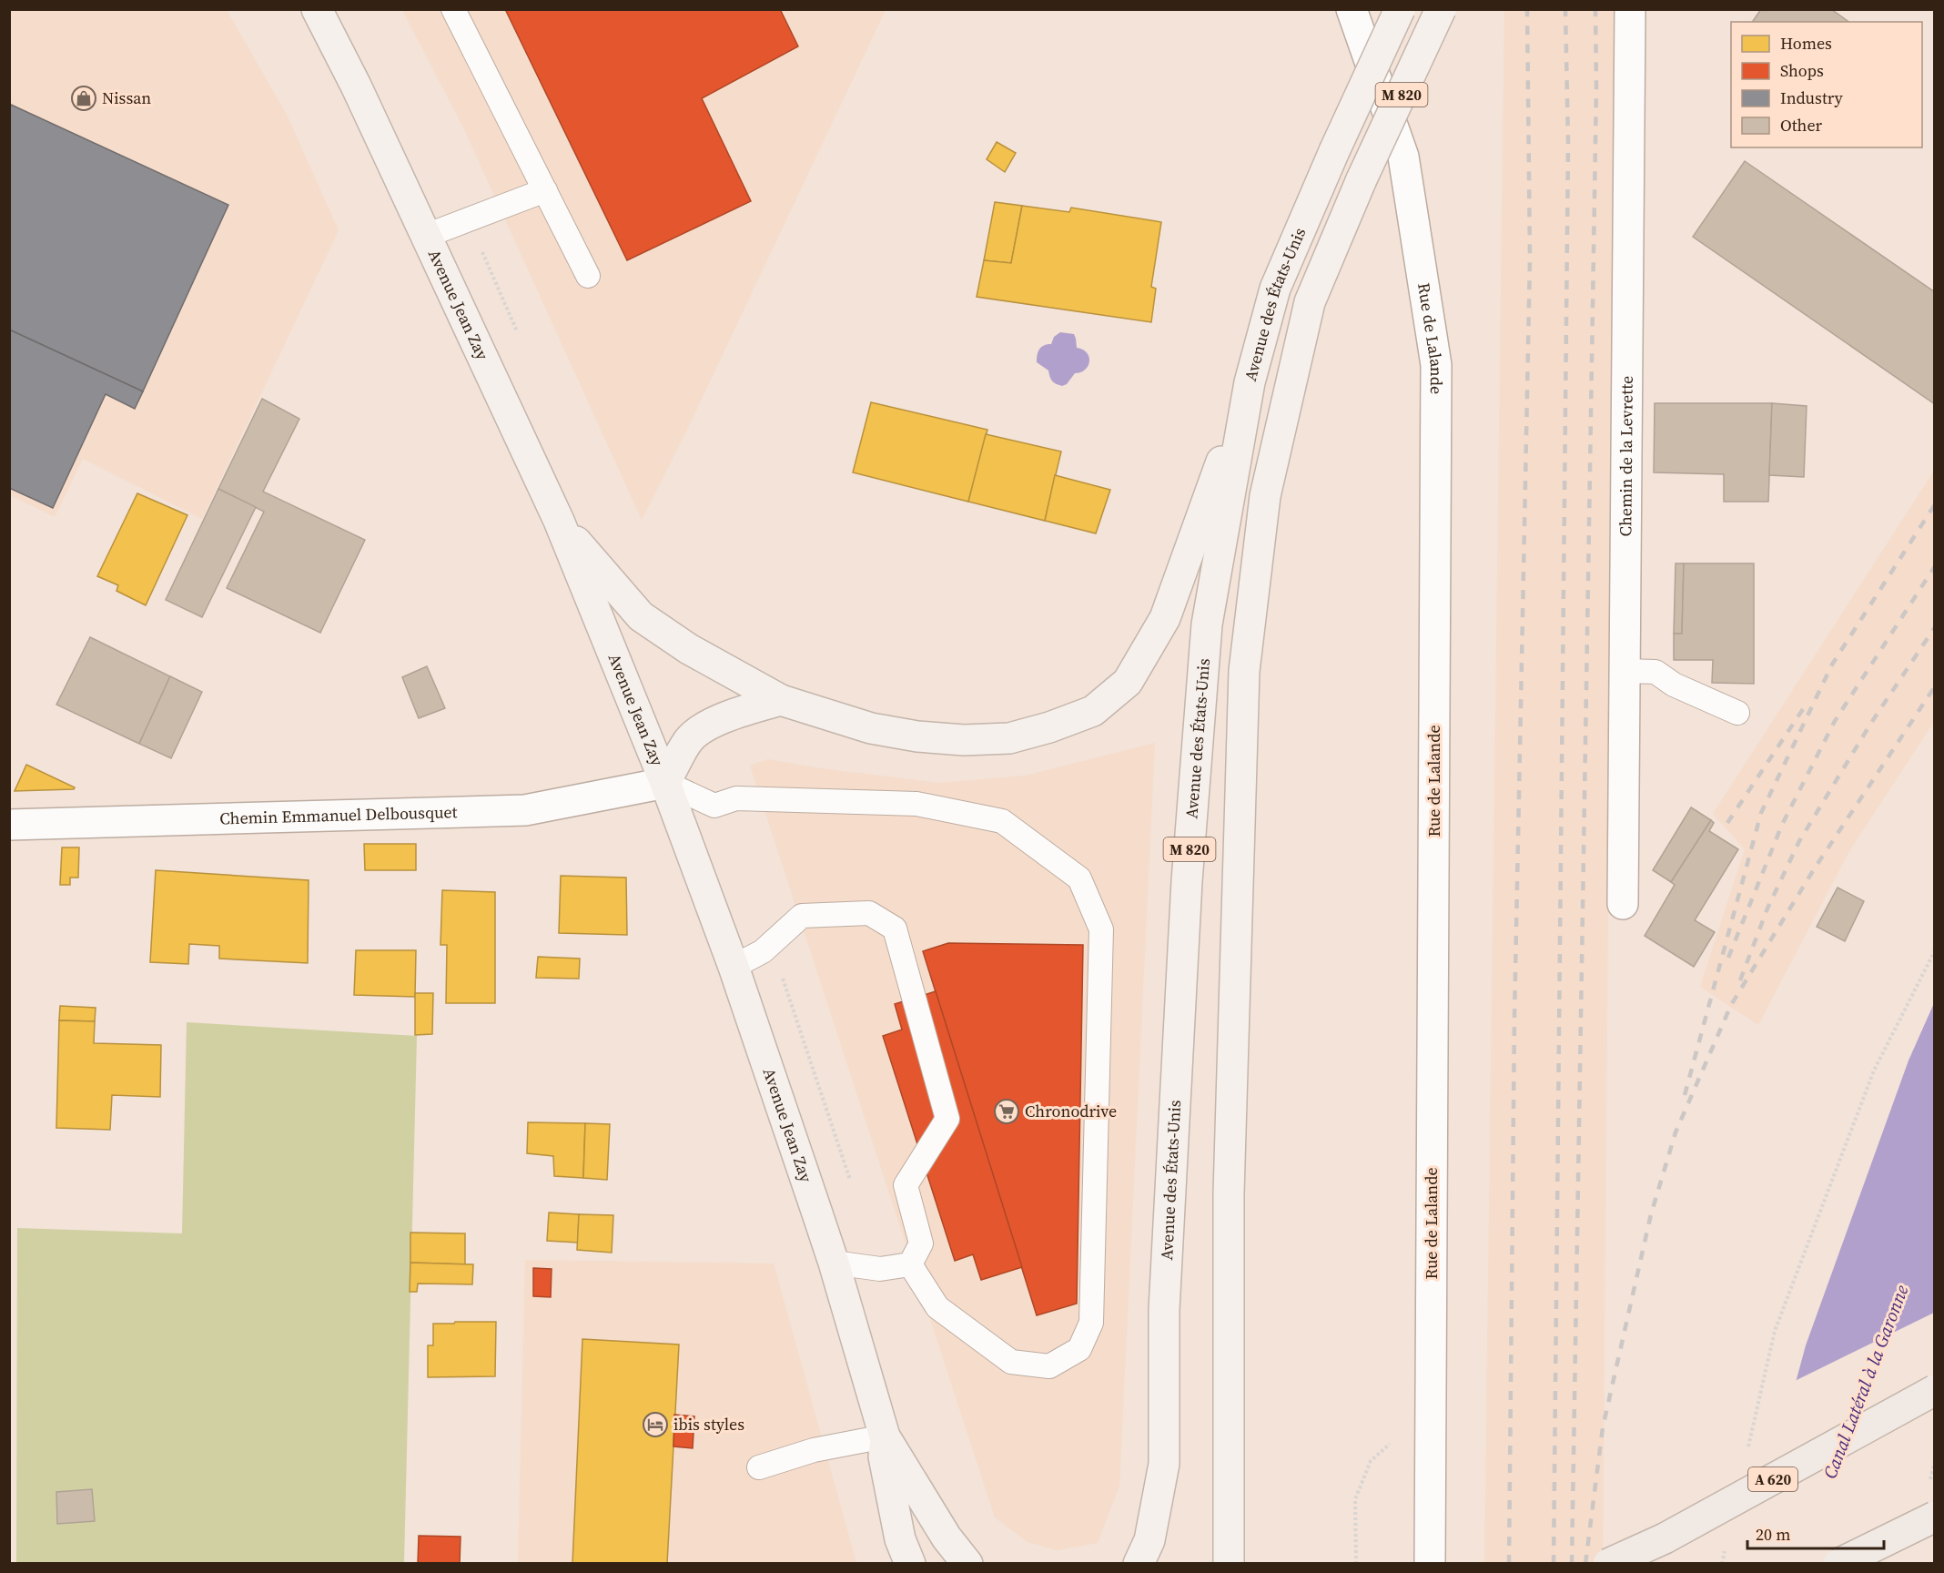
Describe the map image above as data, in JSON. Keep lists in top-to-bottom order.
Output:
{
  "streets": {
    "highway": ["A 620"],
    "main road": ["M 820", "Avenue Jean Zay", "Avenue des États-Unis"],
    "street": ["Rue de Lalande", "Chemin de la Levrette", "Chemin Emmanuel Delbousquet"]
  },
  "crossings": [
    ["Avenue Jean Zay", "Chemin Emmanuel Delbousquet"]
  ],
  "water": ["Canal Latéral à la Garonne"],
  "places": {
    "shop": ["Nissan"],
    "supermarket": ["Chronodrive"],
    "hotel": ["ibis styles"]
  },
  "legend": [
    "Homes",
    "Shops",
    "Industry",
    "Other"
  ],
  "scale_bar": "20 m"
}
